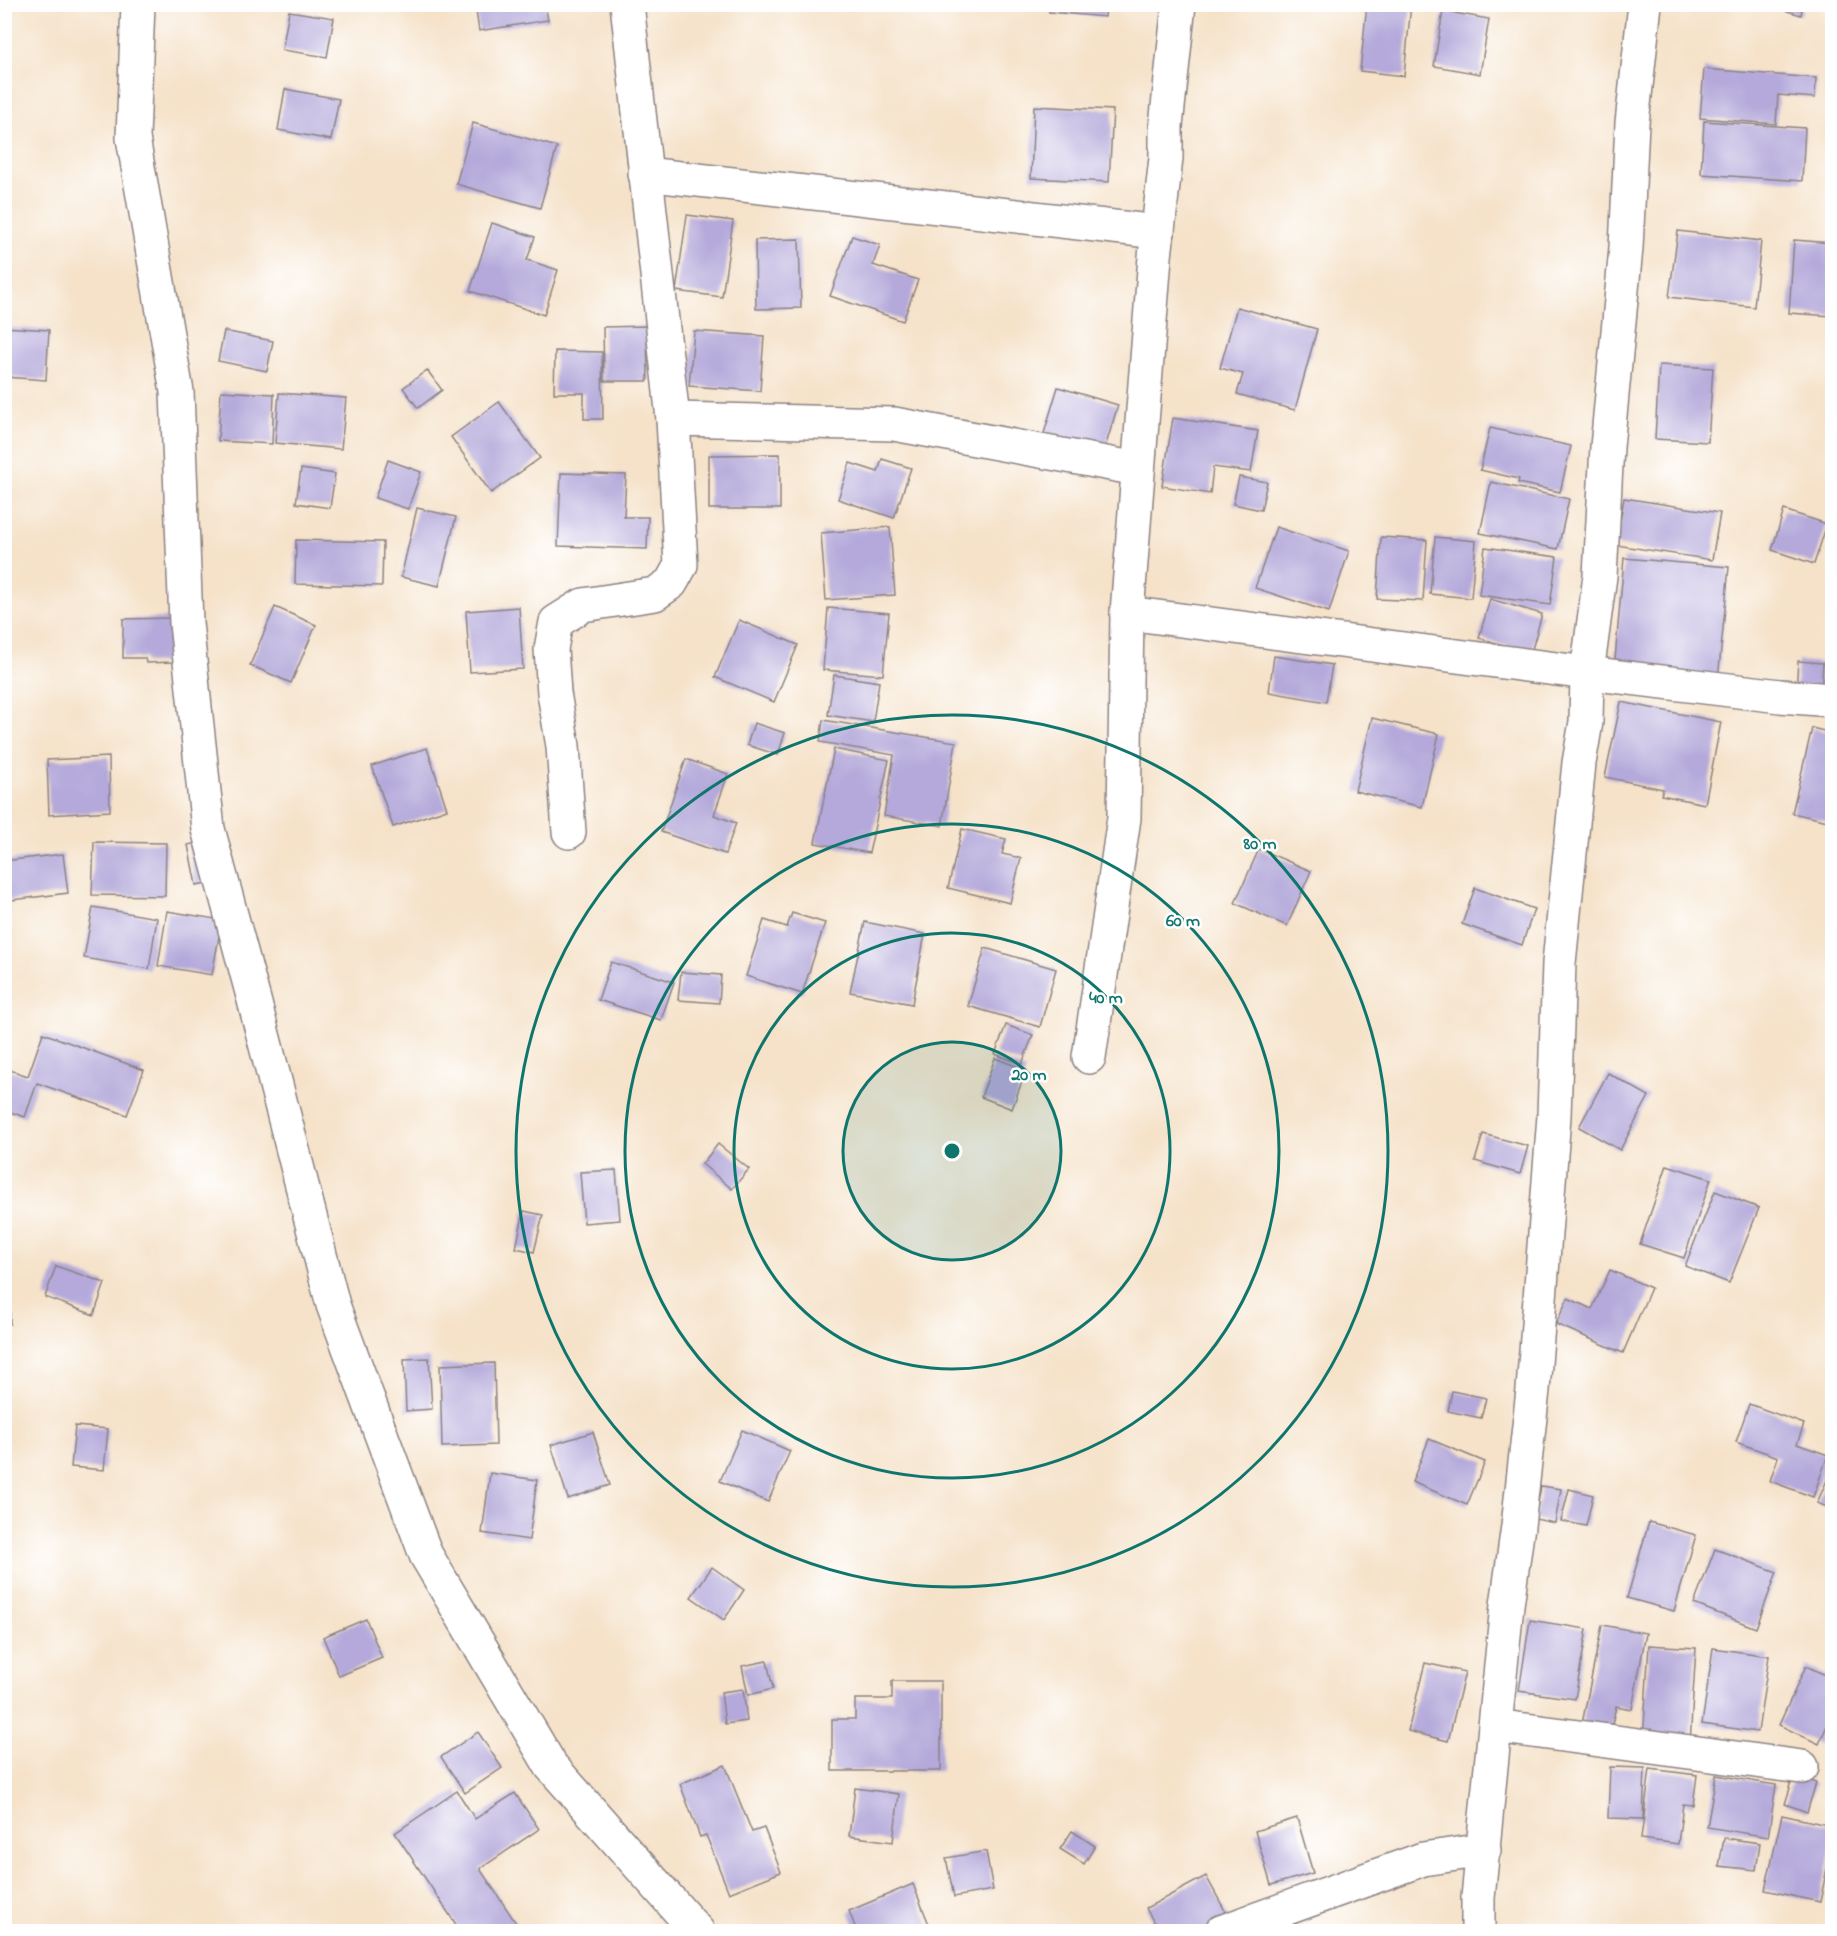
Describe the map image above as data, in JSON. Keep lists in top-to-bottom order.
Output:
{
  "rings": [
    "80 m",
    "60 m",
    "40 m",
    "20 m"
  ]
}
